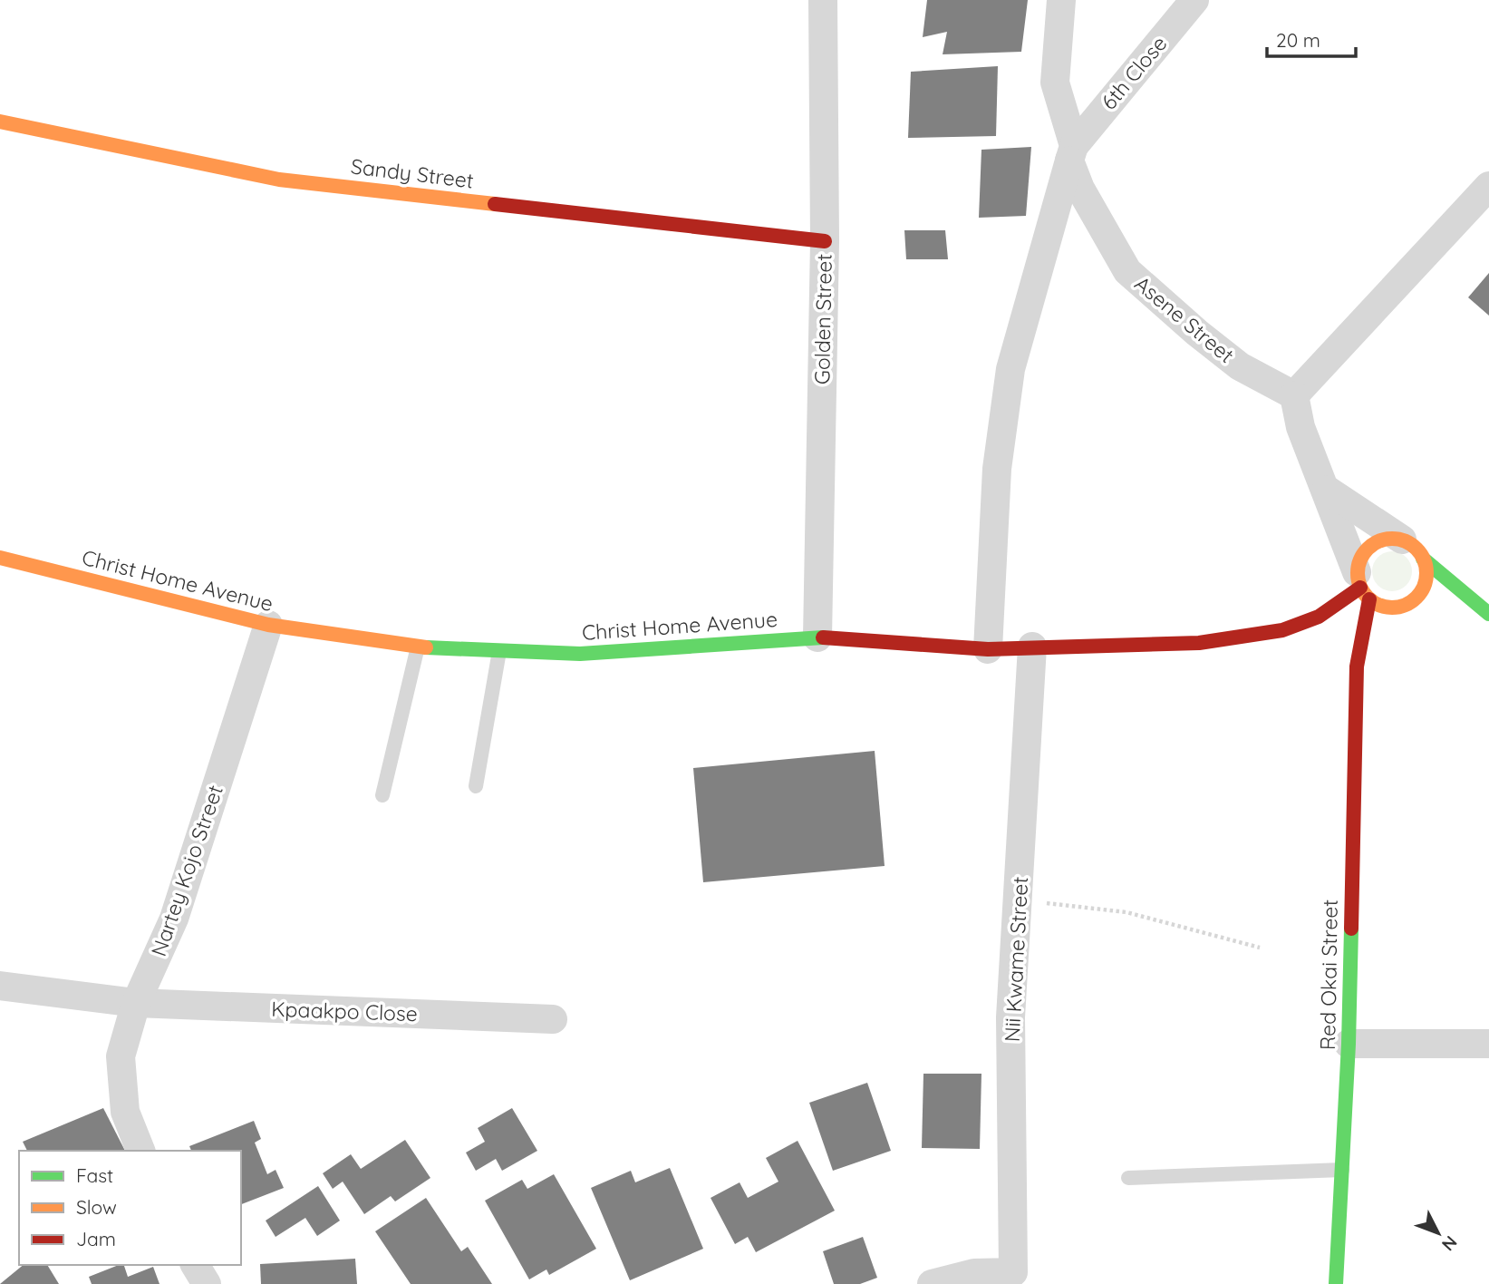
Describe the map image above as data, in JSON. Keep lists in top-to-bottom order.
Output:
{
  "streets": {
    "street": [
      "6th Close",
      "Sandy Street",
      "Golden Street",
      "Asene Street",
      "Christ Home Avenue",
      "Nartey Kojo Street",
      "Nii Kwame Street",
      "Red Okai Street",
      "Kpaakpo Close"
    ]
  },
  "crossings": [
    ["6th Close", "Asene Street"],
    ["Sandy Street", "Golden Street"],
    ["Golden Street", "Christ Home Avenue"],
    ["Christ Home Avenue", "Nartey Kojo Street"],
    ["Christ Home Avenue", "Nii Kwame Street"],
    ["Christ Home Avenue", "Red Okai Street"],
    ["Nartey Kojo Street", "Kpaakpo Close"]
  ],
  "legend": ["Fast", "Slow", "Jam"],
  "scale_bar": "20 m",
  "north": "bottom right"
}
